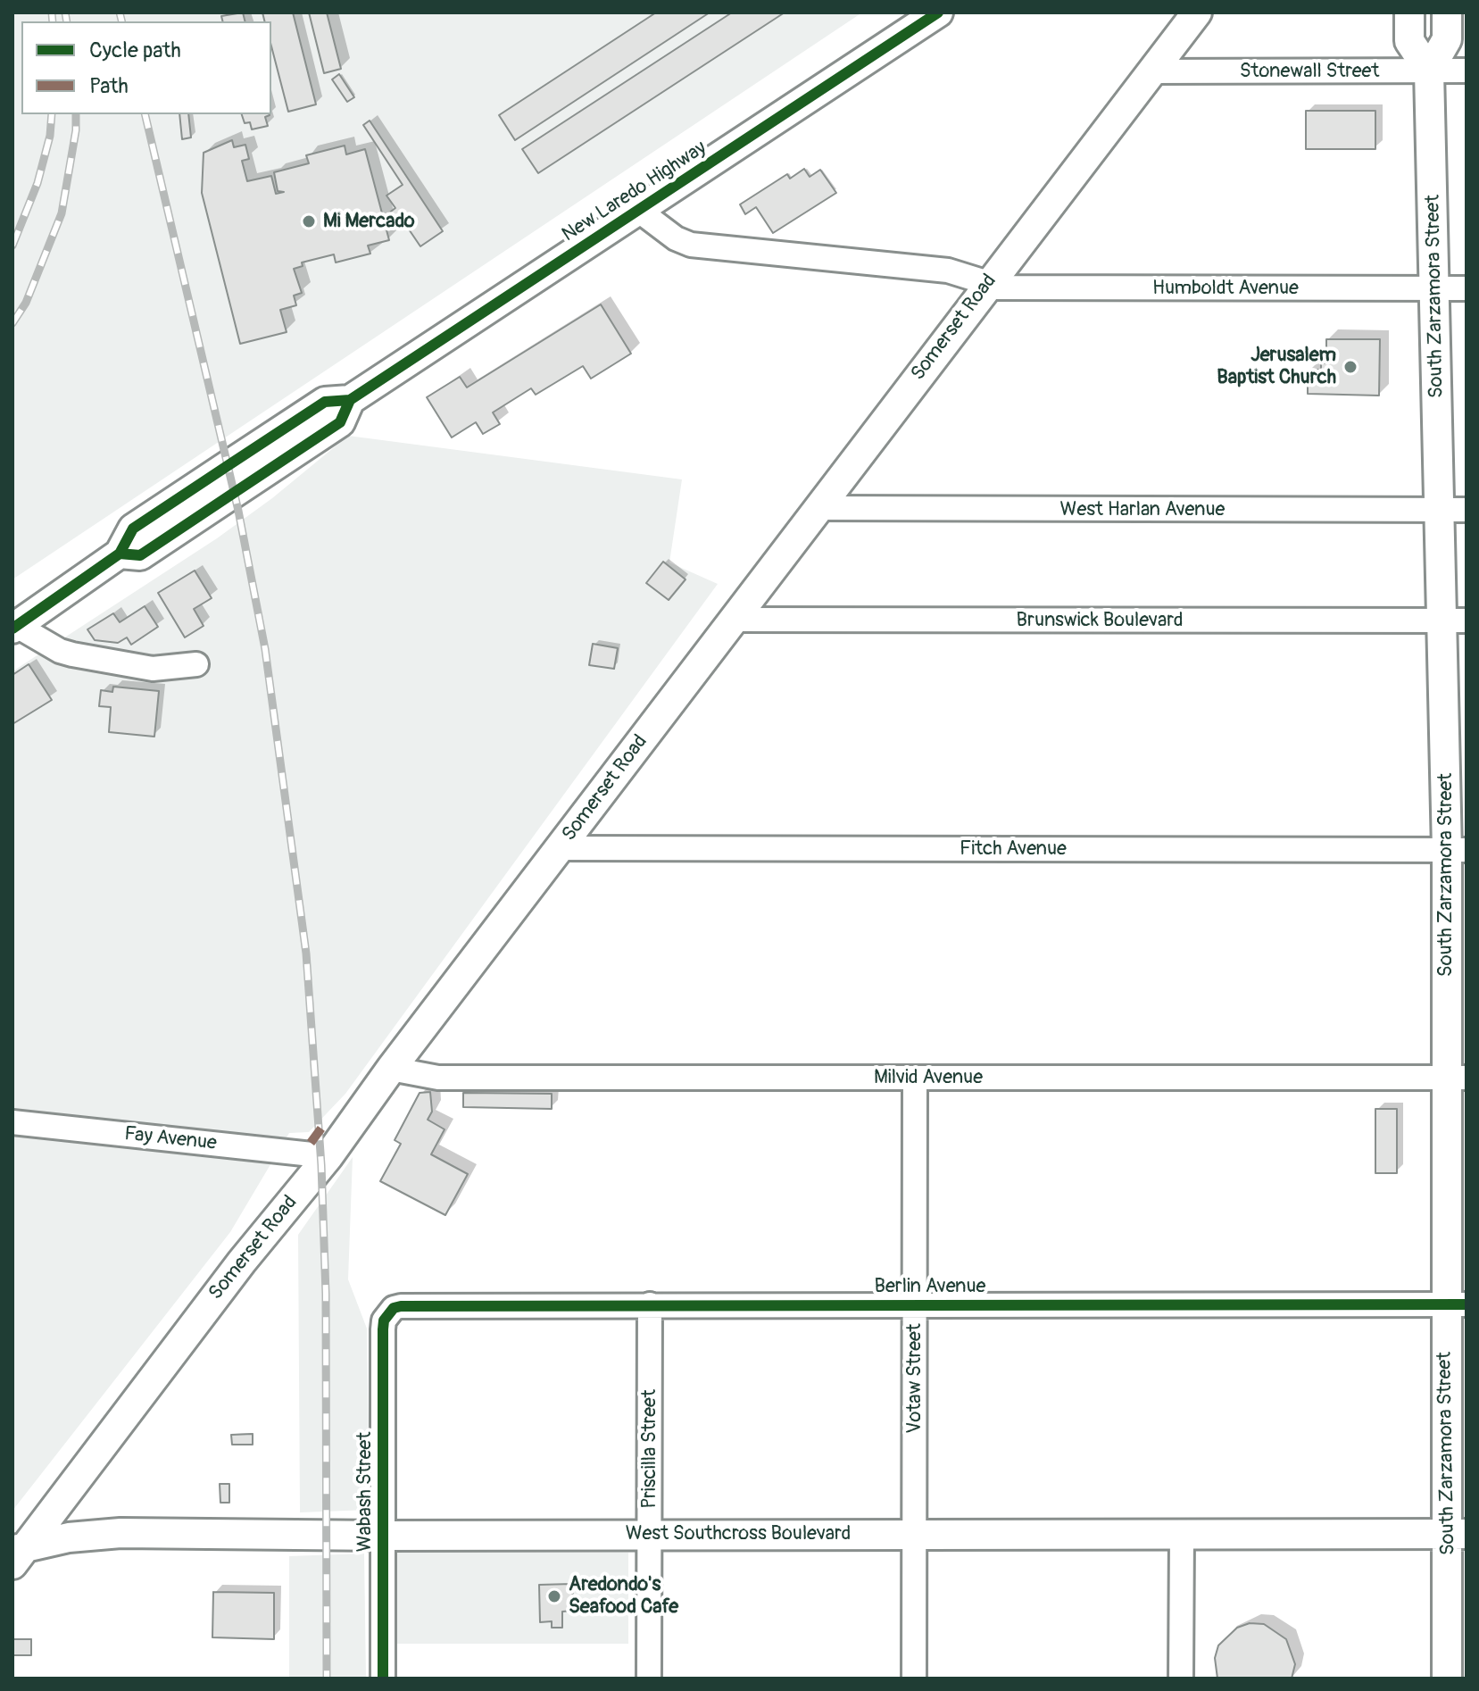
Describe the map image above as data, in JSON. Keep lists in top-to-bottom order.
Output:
{
  "streets": {
    "main road": [
      "New Laredo Highway",
      "South Zarzamora Street",
      "Somerset Road",
      "West Southcross Boulevard"
    ],
    "street": [
      "Stonewall Street",
      "Humboldt Avenue",
      "West Harlan Avenue",
      "Brunswick Boulevard",
      "Fitch Avenue",
      "Milvid Avenue",
      "Fay Avenue",
      "Berlin Avenue",
      "Votaw Street",
      "Priscilla Street",
      "Wabash Street"
    ]
  },
  "crossings": [
    ["Stonewall Street", "South Zarzamora Street"],
    ["Stonewall Street", "Somerset Road"],
    ["New Laredo Highway", "Humboldt Avenue"],
    ["Humboldt Avenue", "South Zarzamora Street"],
    ["Humboldt Avenue", "Somerset Road"],
    ["South Zarzamora Street", "West Harlan Avenue"],
    ["South Zarzamora Street", "Brunswick Boulevard"],
    ["South Zarzamora Street", "Fitch Avenue"],
    ["South Zarzamora Street", "Milvid Avenue"],
    ["South Zarzamora Street", "Berlin Avenue"],
    ["South Zarzamora Street", "West Southcross Boulevard"],
    ["Somerset Road", "West Harlan Avenue"],
    ["Somerset Road", "Brunswick Boulevard"],
    ["Somerset Road", "Fitch Avenue"],
    ["Somerset Road", "Milvid Avenue"],
    ["Somerset Road", "Fay Avenue"],
    ["Somerset Road", "West Southcross Boulevard"],
    ["Milvid Avenue", "Votaw Street"],
    ["Berlin Avenue", "Votaw Street"],
    ["Berlin Avenue", "Priscilla Street"],
    ["Berlin Avenue", "Wabash Street"],
    ["Votaw Street", "West Southcross Boulevard"],
    ["Priscilla Street", "West Southcross Boulevard"],
    ["Wabash Street", "West Southcross Boulevard"]
  ],
  "places": ["Mi Mercado", "Jerusalem Baptist Church", "Aredondo's Seafood Cafe"],
  "legend": ["Cycle path", "Path"]
}
